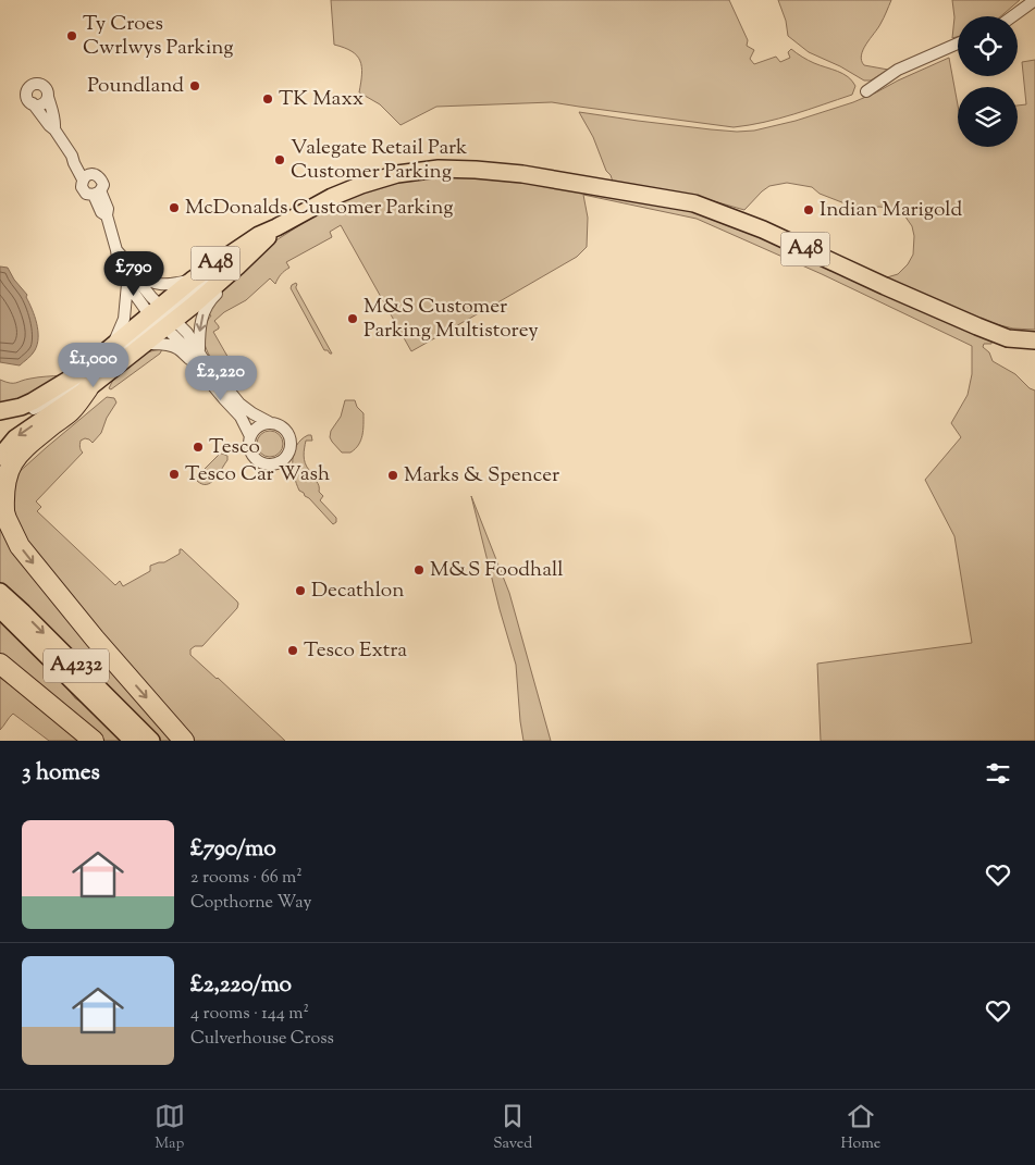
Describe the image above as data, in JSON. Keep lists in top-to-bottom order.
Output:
{
  "streets": {
    "main road": ["A48", "A4232"]
  },
  "places": [
    "Ty Croes Cwrlwys Parking",
    "Poundland",
    "TK Maxx",
    "Valegate Retail Park Customer Parking",
    "McDonalds Customer Parking",
    "Indian Marigold",
    "M&S Customer Parking Multistorey",
    "Tesco",
    "Tesco Car Wash",
    "Marks & Spencer",
    "M&S Foodhall",
    "Decathlon",
    "Tesco Extra"
  ],
  "page": {
    "price": ["£790", "£1,000", "£2,220"],
    "heading": "3 homes",
    "list": [
      {
        "name": "£790/mo",
        "note": "2 rooms · 66 m² · Copthorne Way"
      },
      {
        "name": "£2,220/mo",
        "note": "4 rooms · 144 m² · Culverhouse Cross"
      }
    ],
    "tabs": ["Map", "Saved", "Home"]
  }
}
